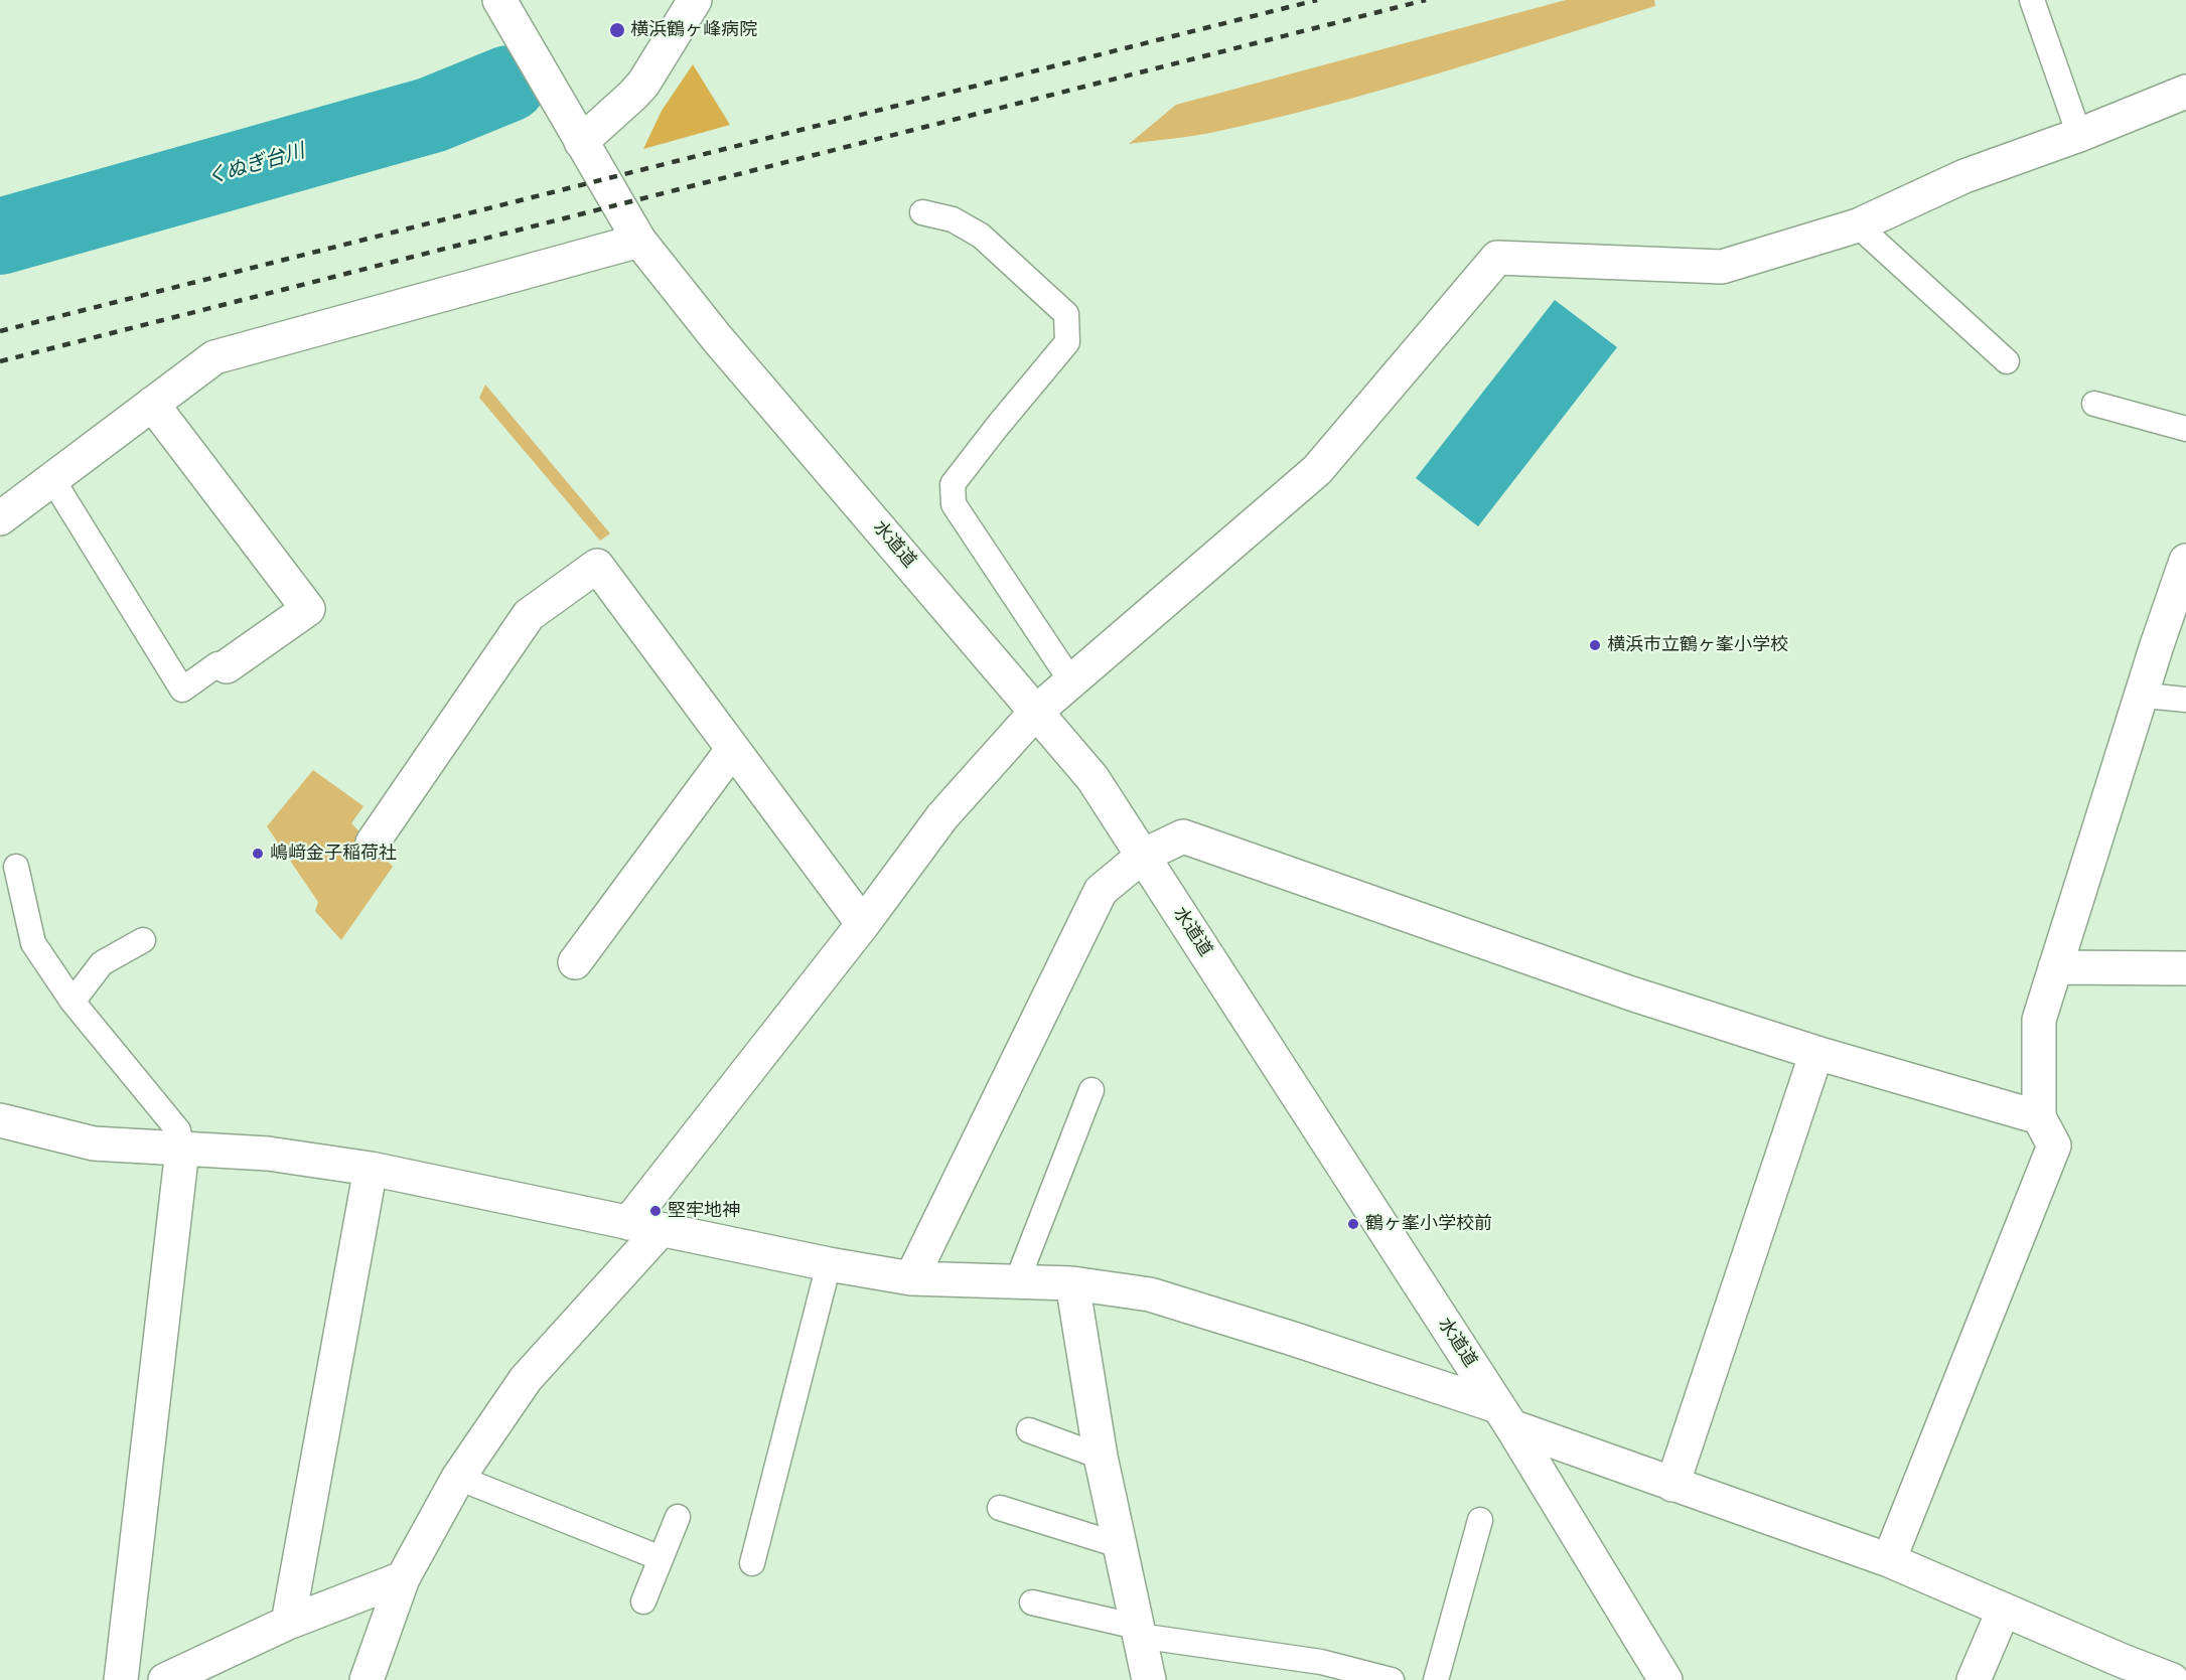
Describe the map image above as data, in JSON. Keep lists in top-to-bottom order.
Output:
{
  "streets": {
    "street": ["水道道"]
  },
  "water": ["くぬぎ台川"],
  "places": [
    "横浜鶴ヶ峰病院",
    "横浜市立鶴ヶ峯小学校",
    "嶋﨑金子稲荷社",
    "堅牢地神",
    "鶴ヶ峯小学校前"
  ]
}
